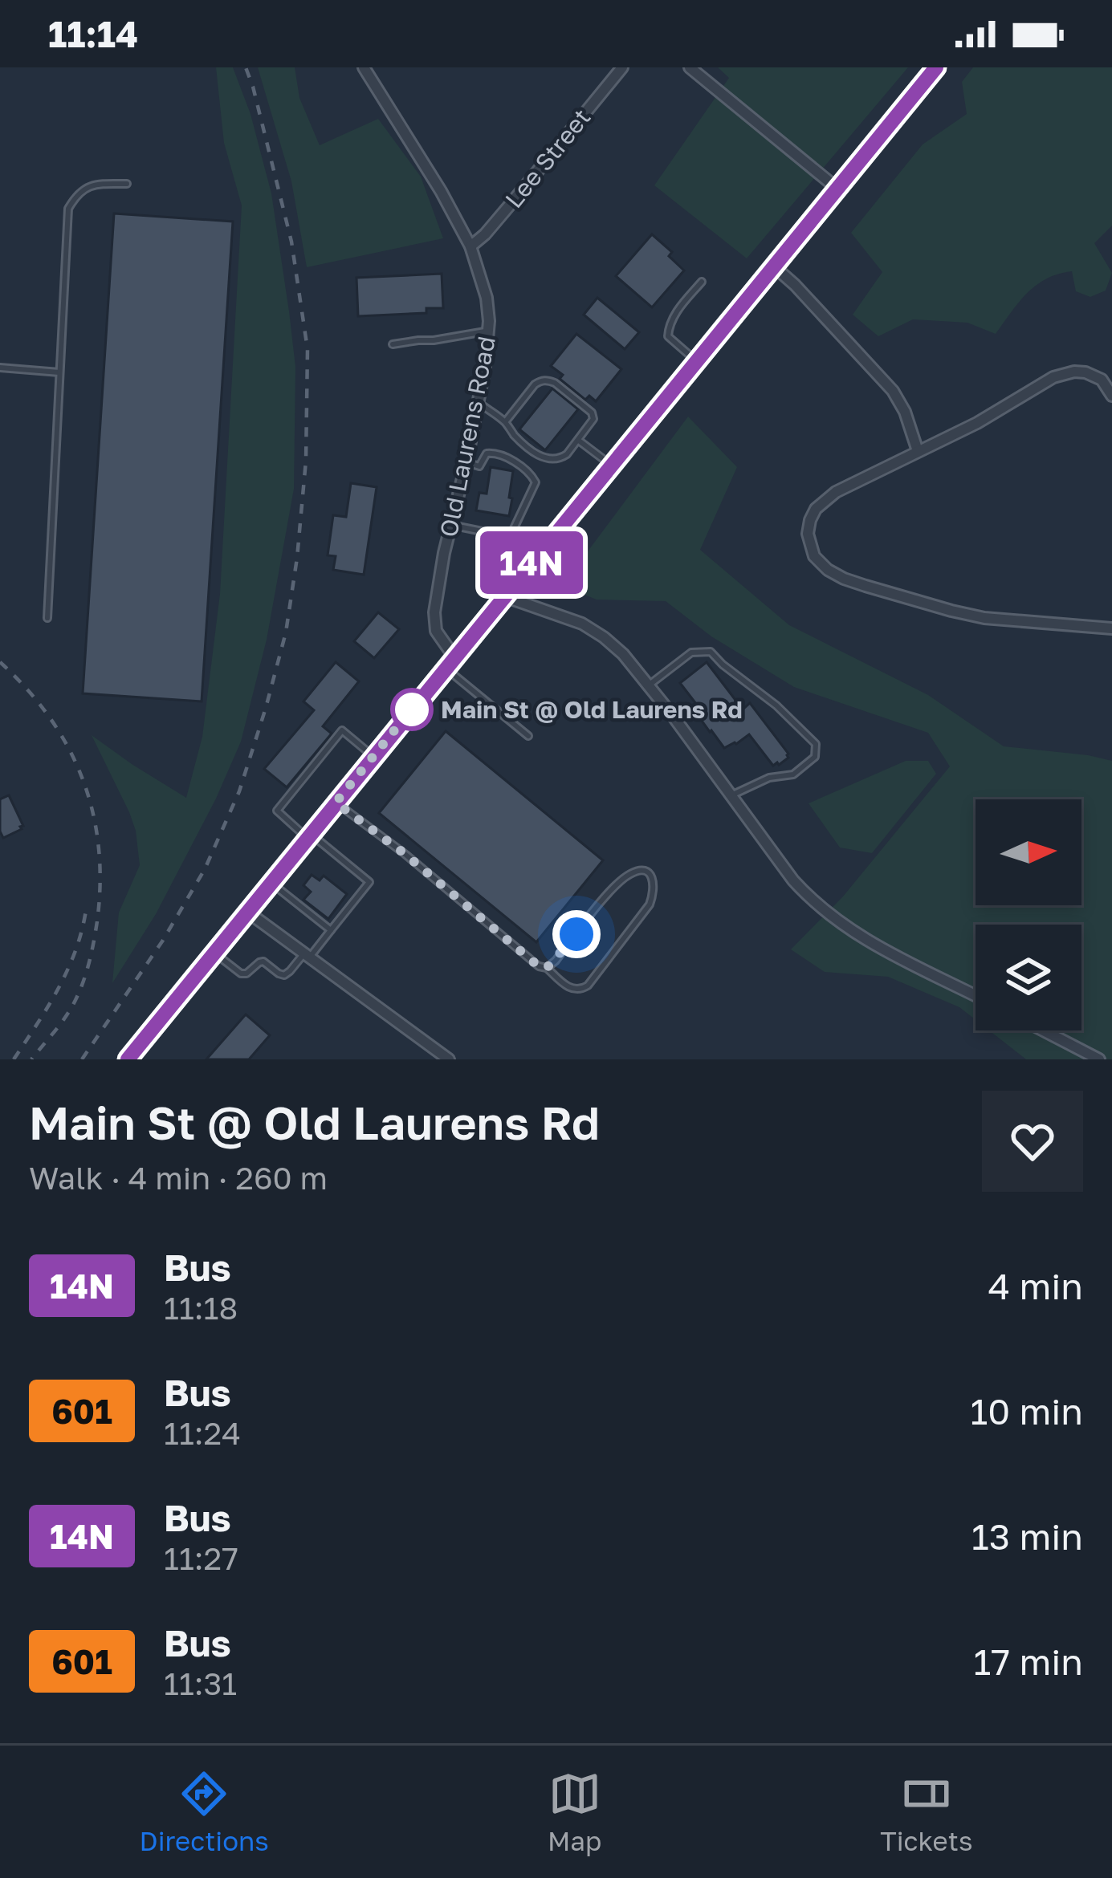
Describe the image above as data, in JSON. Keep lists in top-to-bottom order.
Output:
{
  "streets": {
    "street": ["Lee Street", "Old Laurens Road"]
  },
  "crossings": [
    ["Lee Street", "Old Laurens Road"]
  ],
  "places": ["Main St @ Old Laurens Rd"],
  "lines": ["bus line 14N"],
  "north": "right",
  "page": {
    "status": "11:14",
    "on_map": "14N",
    "heading": ["Main St @ Old Laurens Rd", "Walk · 4 min · 260 m"],
    "list": [
      {
        "mark": "14N",
        "name": "Bus",
        "note": "11:18",
        "value": "4 min"
      },
      {
        "mark": "601",
        "name": "Bus",
        "note": "11:24",
        "value": "10 min"
      },
      {
        "mark": "14N",
        "name": "Bus",
        "note": "11:27",
        "value": "13 min"
      },
      {
        "mark": "601",
        "name": "Bus",
        "note": "11:31",
        "value": "17 min"
      }
    ],
    "tabs": ["Directions", "Map", "Tickets"]
  }
}
